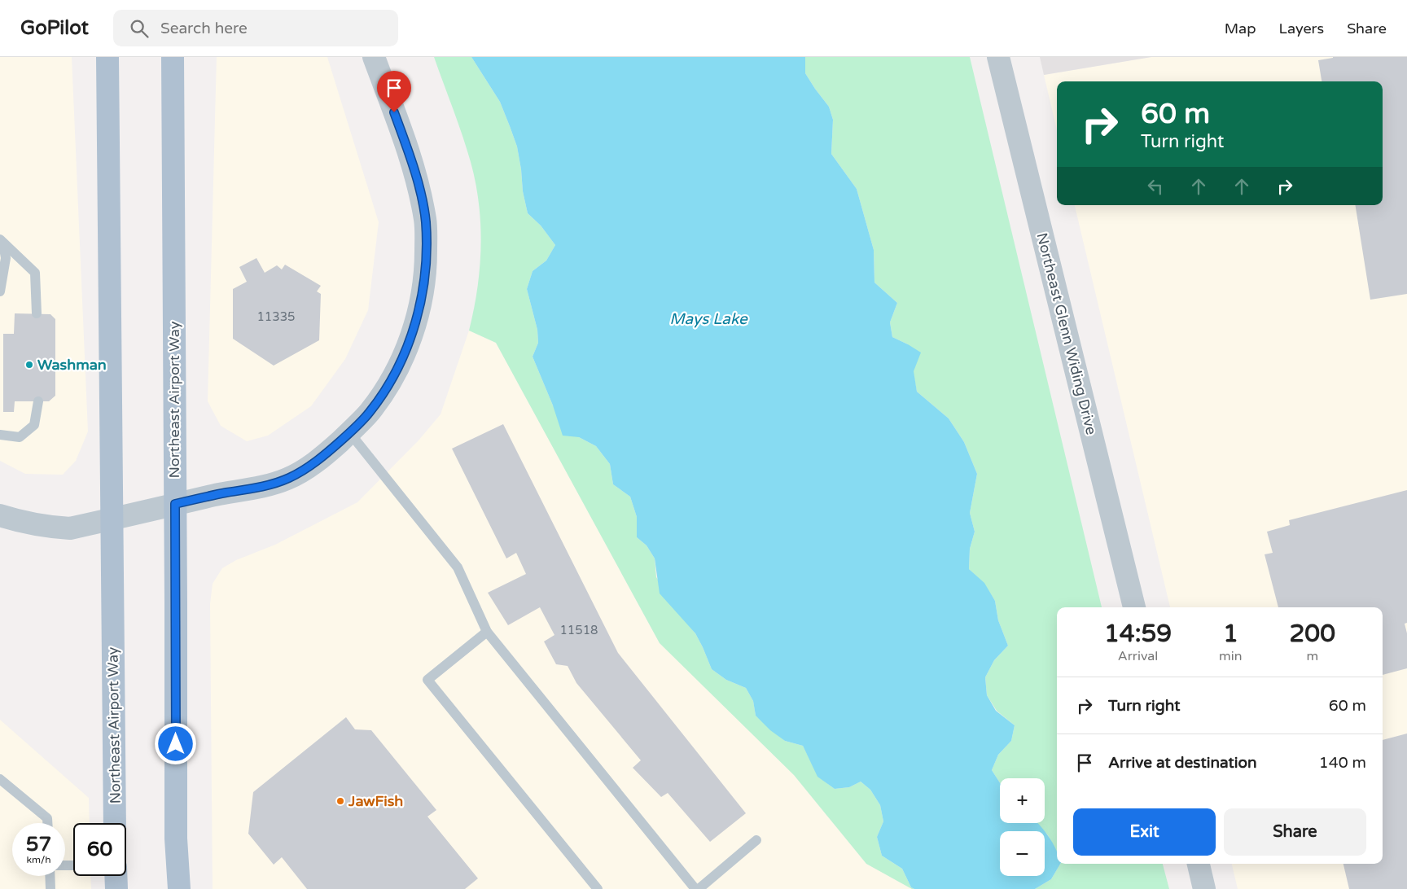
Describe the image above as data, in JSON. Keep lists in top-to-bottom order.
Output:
{
  "streets": {
    "main road": ["Northeast Airport Way"],
    "street": ["Northeast Glenn Widing Drive"]
  },
  "water": ["Mays Lake"],
  "places": ["Washman", "JawFish"],
  "house_numbers": ["11335", "11518"],
  "page": {
    "header": "GoPilot",
    "search": "Search here",
    "nav": ["Map", "Layers", "Share"],
    "turn": ["60 m", "Turn right"],
    "eta": [
      "14:59",
      "Arrival",
      "1",
      "min",
      "200",
      "m"
    ],
    "list": [
      {
        "name": "Turn right",
        "value": "60 m"
      },
      {
        "name": "Arrive at destination",
        "value": "140 m"
      }
    ],
    "map_buttons": ["+", "−"],
    "buttons": ["Exit", "Share"],
    "speed": "57 km/h",
    "limit": "60"
  }
}
